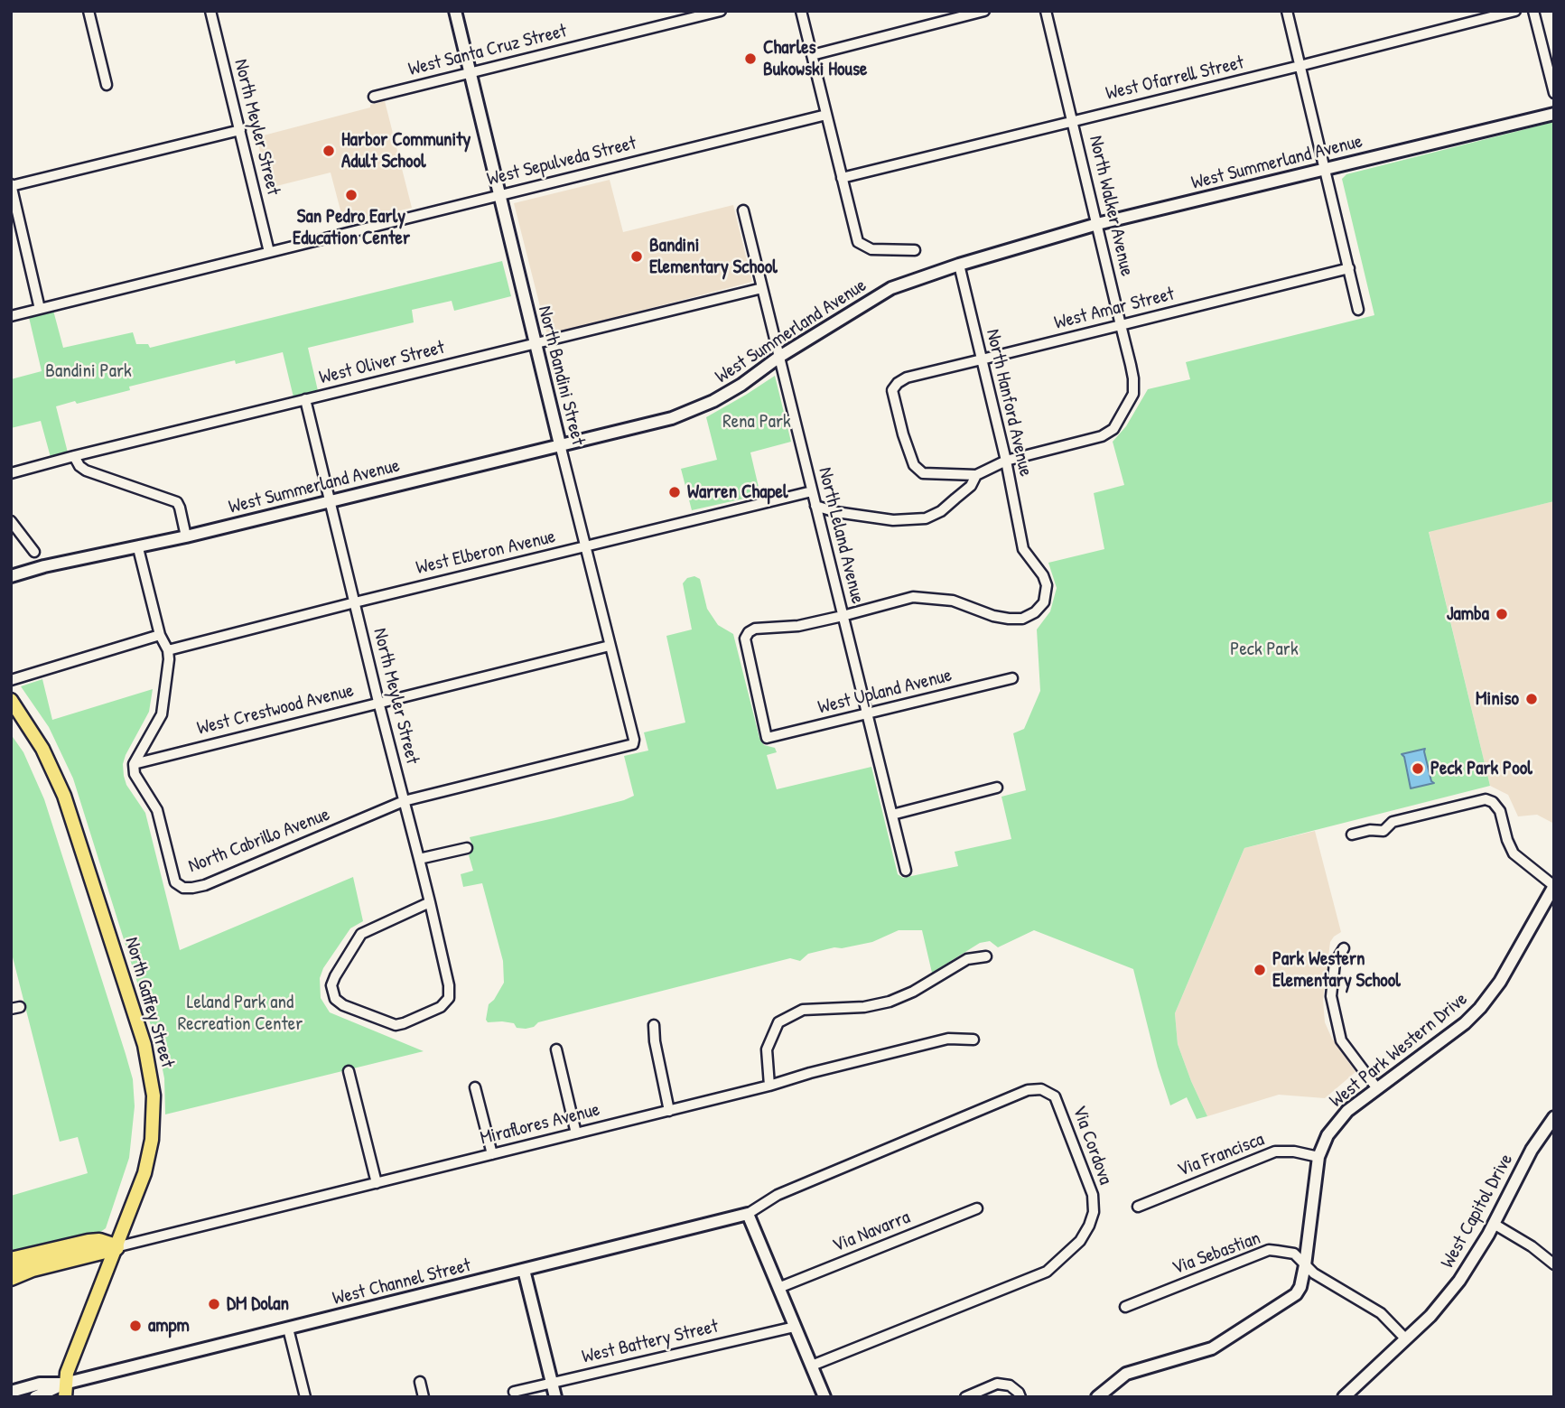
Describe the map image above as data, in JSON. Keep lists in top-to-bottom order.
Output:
{
  "streets": {
    "main road": ["North Gaffey Street"],
    "street": [
      "West Santa Cruz Street",
      "West Ofarrell Street",
      "North Meyler Street",
      "West Sepulveda Street",
      "West Summerland Avenue",
      "North Walker Avenue",
      "West Amar Street",
      "West Oliver Street",
      "North Bandini Street",
      "North Hanford Avenue",
      "North Leland Avenue",
      "West Elberon Avenue",
      "West Upland Avenue",
      "West Crestwood Avenue",
      "North Cabrillo Avenue",
      "West Park Western Drive",
      "Miraflores Avenue",
      "Via Cordova",
      "Via Francisca",
      "West Capitol Drive",
      "Via Navarra",
      "Via Sebastian",
      "West Channel Street",
      "West Battery Street"
    ]
  },
  "crossings": [
    ["West Santa Cruz Street", "North Bandini Street"],
    ["West Ofarrell Street", "North Walker Avenue"],
    ["North Meyler Street", "West Sepulveda Street"],
    ["North Meyler Street", "West Summerland Avenue"],
    ["North Meyler Street", "West Oliver Street"],
    ["North Meyler Street", "North Bandini Street"],
    ["North Meyler Street", "West Elberon Avenue"],
    ["North Meyler Street", "West Crestwood Avenue"],
    ["North Meyler Street", "North Cabrillo Avenue"],
    ["West Sepulveda Street", "North Bandini Street"],
    ["West Summerland Avenue", "North Walker Avenue"],
    ["West Summerland Avenue", "North Bandini Street"],
    ["West Summerland Avenue", "North Hanford Avenue"],
    ["West Summerland Avenue", "North Leland Avenue"],
    ["North Walker Avenue", "West Amar Street"],
    ["North Walker Avenue", "North Hanford Avenue"],
    ["West Amar Street", "North Hanford Avenue"],
    ["West Oliver Street", "North Bandini Street"],
    ["West Oliver Street", "North Leland Avenue"],
    ["North Bandini Street", "West Elberon Avenue"],
    ["North Bandini Street", "West Crestwood Avenue"],
    ["North Bandini Street", "North Cabrillo Avenue"],
    ["North Hanford Avenue", "North Leland Avenue"],
    ["North Hanford Avenue", "West Upland Avenue"],
    ["North Leland Avenue", "West Elberon Avenue"],
    ["North Leland Avenue", "West Upland Avenue"],
    ["West Crestwood Avenue", "North Cabrillo Avenue"],
    ["North Gaffey Street", "Miraflores Avenue"],
    ["North Gaffey Street", "West Channel Street"],
    ["West Park Western Drive", "Via Francisca"],
    ["West Park Western Drive", "Via Sebastian"],
    ["Via Cordova", "West Channel Street"],
    ["West Capitol Drive", "Via Sebastian"]
  ],
  "parks": [
    "Bandini Park",
    "Rena Park",
    "Peck Park",
    "Leland Park and Recreation Center"
  ],
  "places": [
    "Charles Bukowski House",
    "Harbor Community Adult School",
    "San Pedro Early Education Center",
    "Bandini Elementary School",
    "Warren Chapel",
    "Jamba",
    "Miniso",
    "Peck Park Pool",
    "Park Western Elementary School",
    "DM Dolan",
    "ampm"
  ]
}
